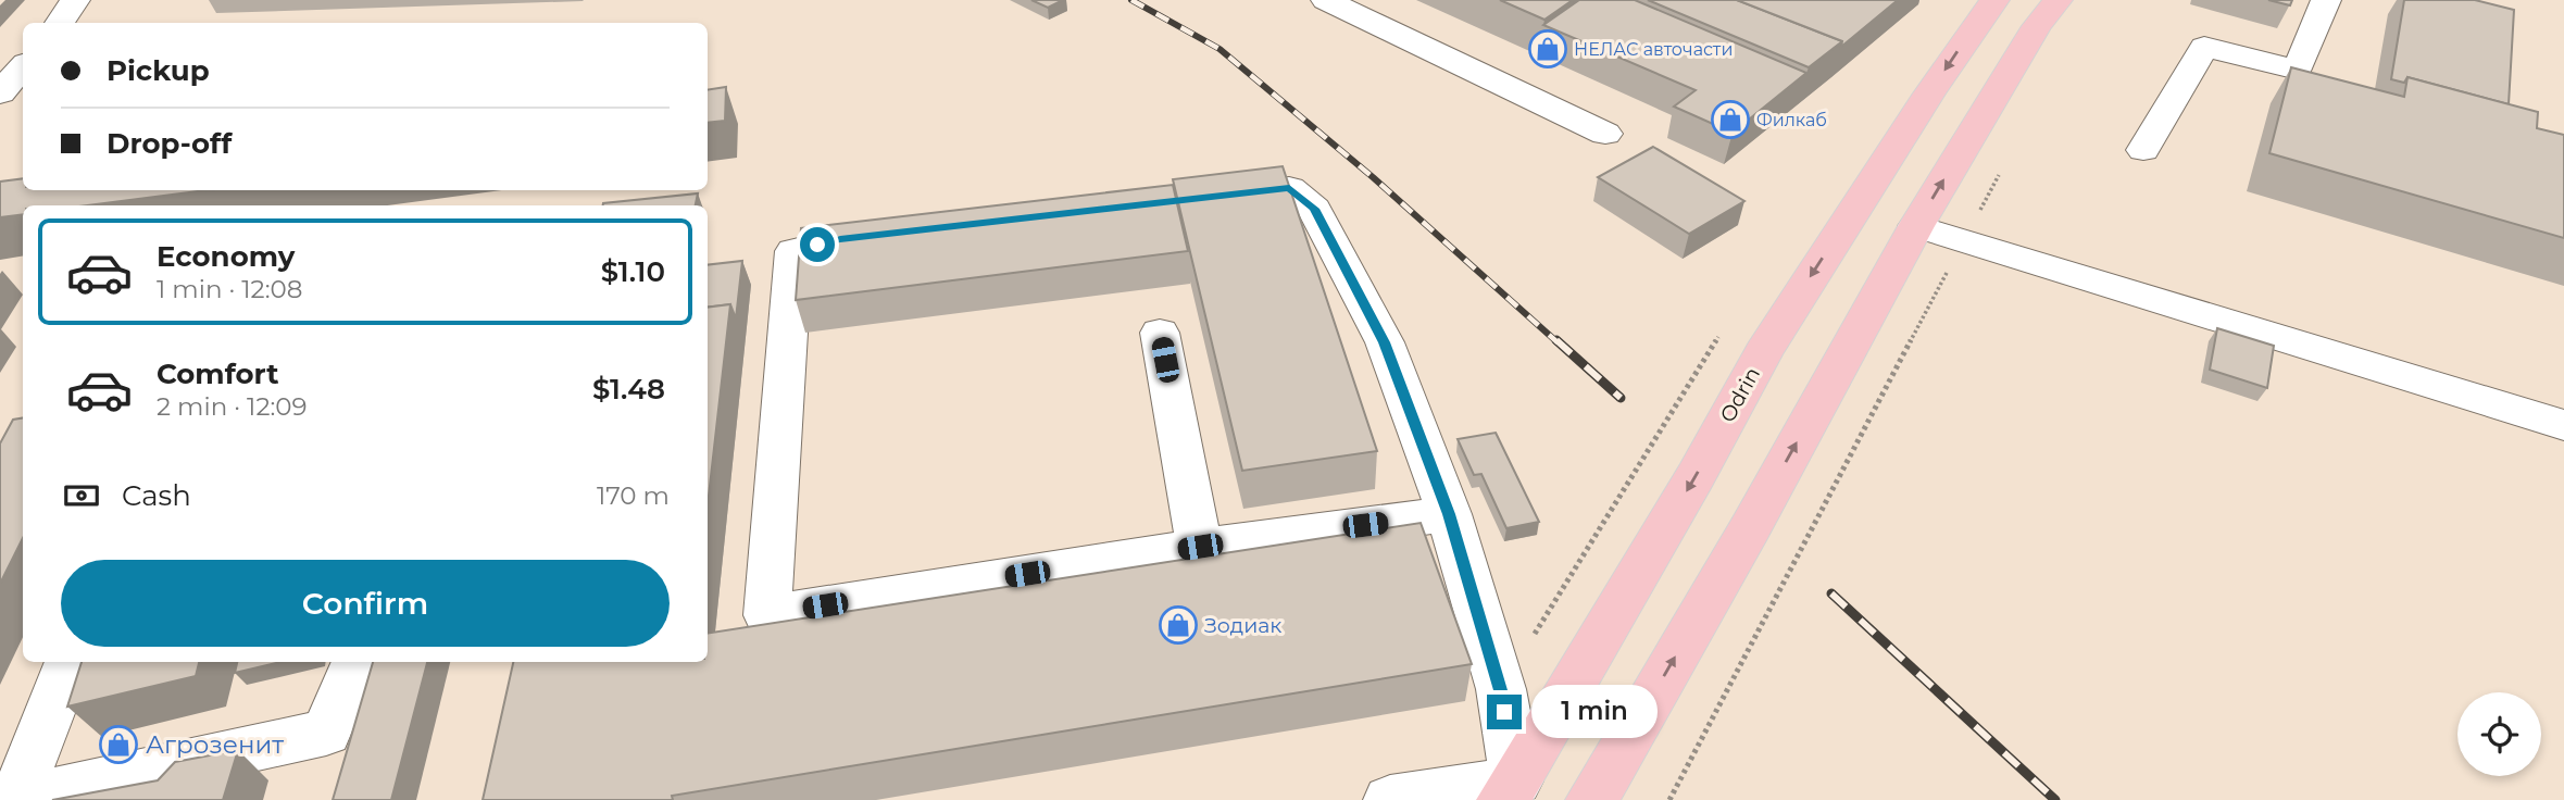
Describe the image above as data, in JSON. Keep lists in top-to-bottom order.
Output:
{
  "streets": {
    "main road": ["Odrin"]
  },
  "places": {
    "shop": [
      "НЕЛАС авточасти",
      "Филкаб",
      "Зодиак",
      "Агрозенит"
    ]
  },
  "page": {
    "banner": ["Pickup", "Drop-off"],
    "list": [
      {
        "name": "Economy",
        "note": "1 min · 12:08",
        "value": "$1.10"
      },
      {
        "name": "Comfort",
        "note": "2 min · 12:09",
        "value": "$1.48"
      }
    ],
    "pay": ["Cash", "170 m"],
    "buttons": "Confirm",
    "bubble": "1 min"
  }
}
